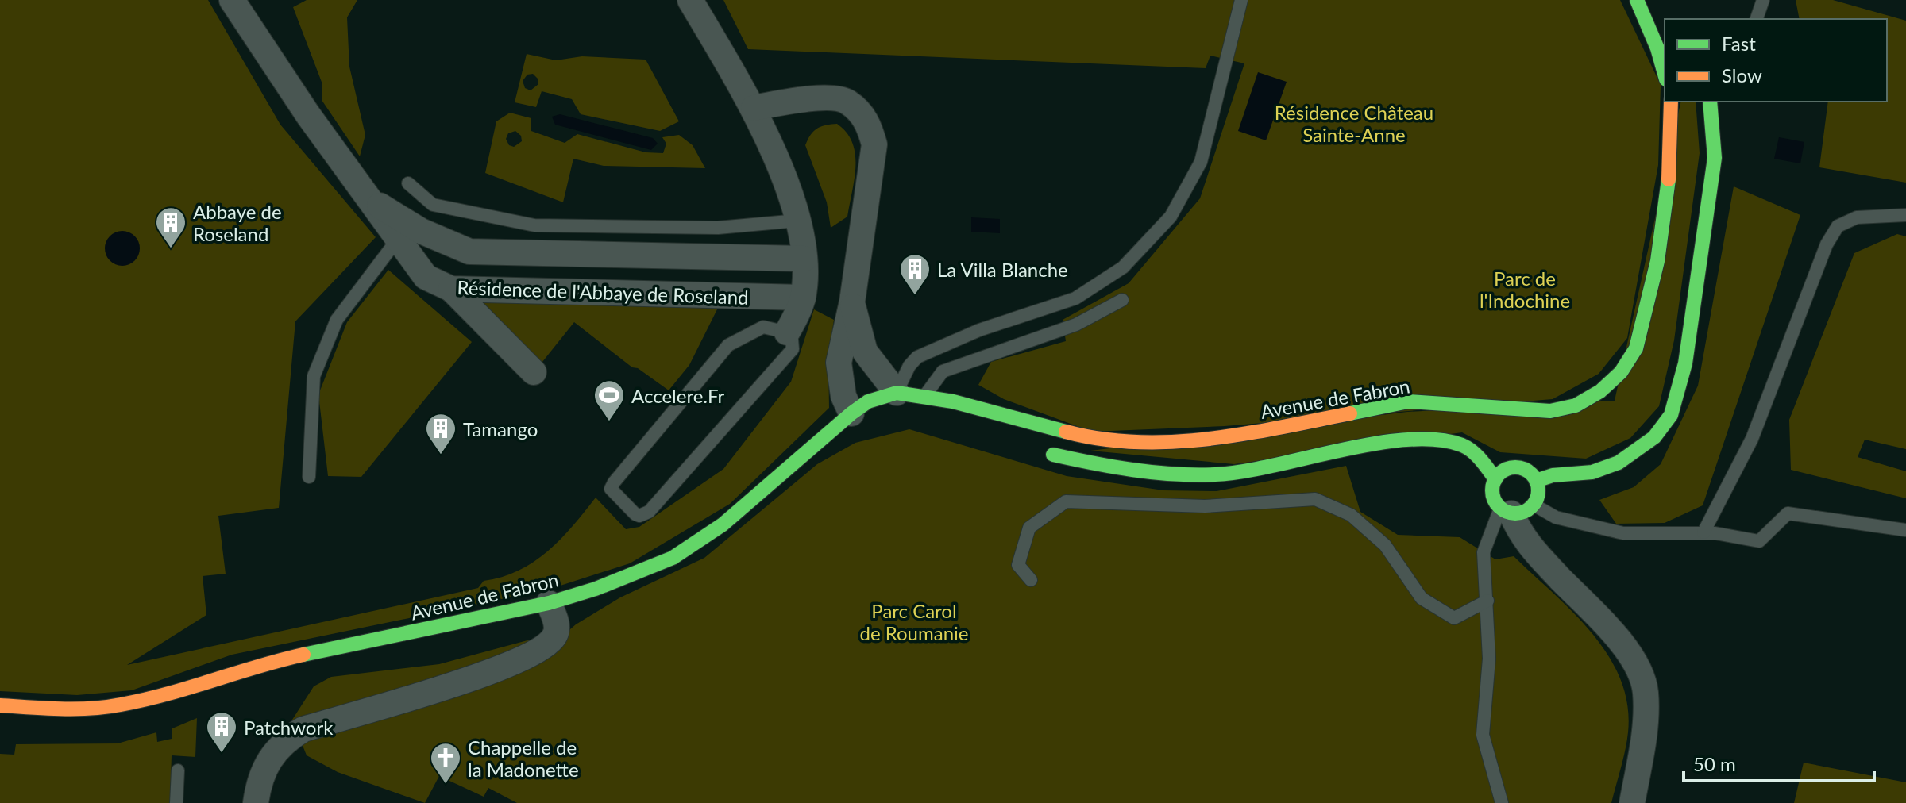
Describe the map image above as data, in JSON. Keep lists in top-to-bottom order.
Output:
{
  "streets": {
    "street": ["Résidence de l'Abbaye de Roseland", "Avenue de Fabron"]
  },
  "parks": ["Résidence Château Sainte-Anne", "Parc de l'Indochine", "Parc Carol de Roumanie"],
  "places": {
    "building": [
      "Abbaye de Roseland",
      "La Villa Blanche",
      "Tamango",
      "Patchwork"
    ],
    "sports": ["Accelere.Fr"],
    "church": ["Chappelle de la Madonette"]
  },
  "legend": ["Fast", "Slow"],
  "scale_bar": "50 m"
}
